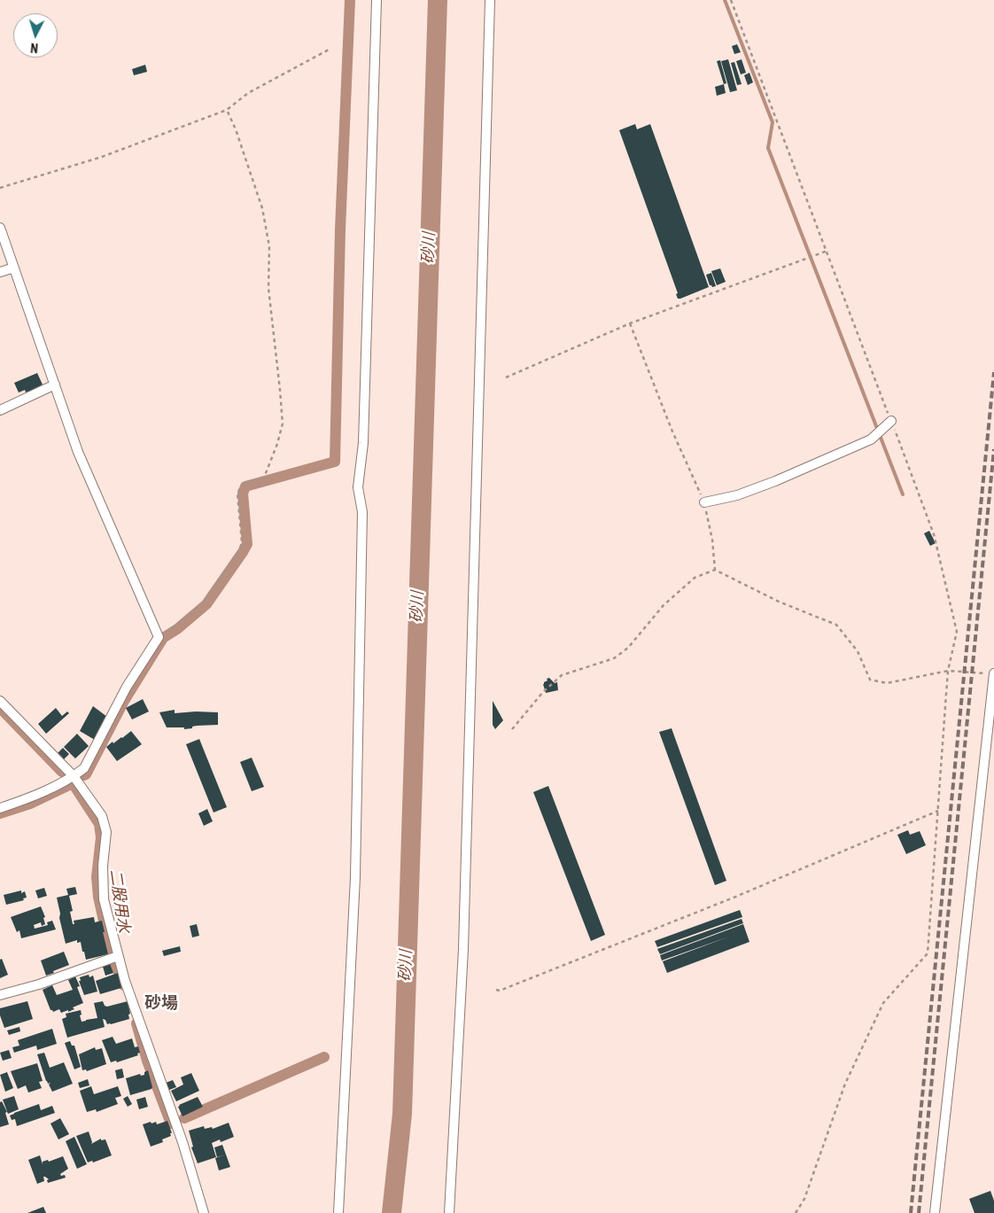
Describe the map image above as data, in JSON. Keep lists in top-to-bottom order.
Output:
{
  "districts": ["砂場"],
  "water": ["砂川", "二股用水"],
  "north": "bottom"
}
